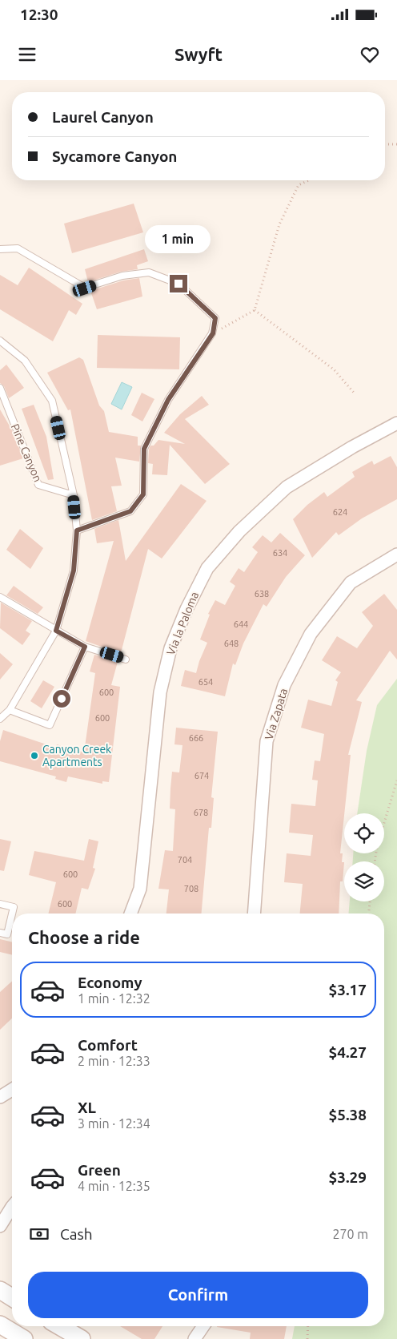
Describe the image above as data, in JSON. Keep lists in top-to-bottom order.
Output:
{
  "streets": {
    "street": ["Via la Paloma", "Via Zapata"],
    "lane": ["Pine Canyon"]
  },
  "places": ["Canyon Creek Apartments"],
  "house_numbers": [
    "624",
    "634",
    "638",
    "644",
    "648",
    "654",
    "600",
    "600",
    "666",
    "674",
    "678",
    "704",
    "600",
    "708",
    "600"
  ],
  "page": {
    "status": "12:30",
    "header": "Swyft",
    "banner": ["Laurel Canyon", "Sycamore Canyon"],
    "bubble": "1 min",
    "heading": "Choose a ride",
    "list": [
      {
        "name": "Economy",
        "note": "1 min · 12:32",
        "value": "$3.17"
      },
      {
        "name": "Comfort",
        "note": "2 min · 12:33",
        "value": "$4.27"
      },
      {
        "name": "XL",
        "note": "3 min · 12:34",
        "value": "$5.38"
      },
      {
        "name": "Green",
        "note": "4 min · 12:35",
        "value": "$3.29"
      }
    ],
    "pay": ["Cash", "270 m"],
    "buttons": "Confirm"
  }
}
